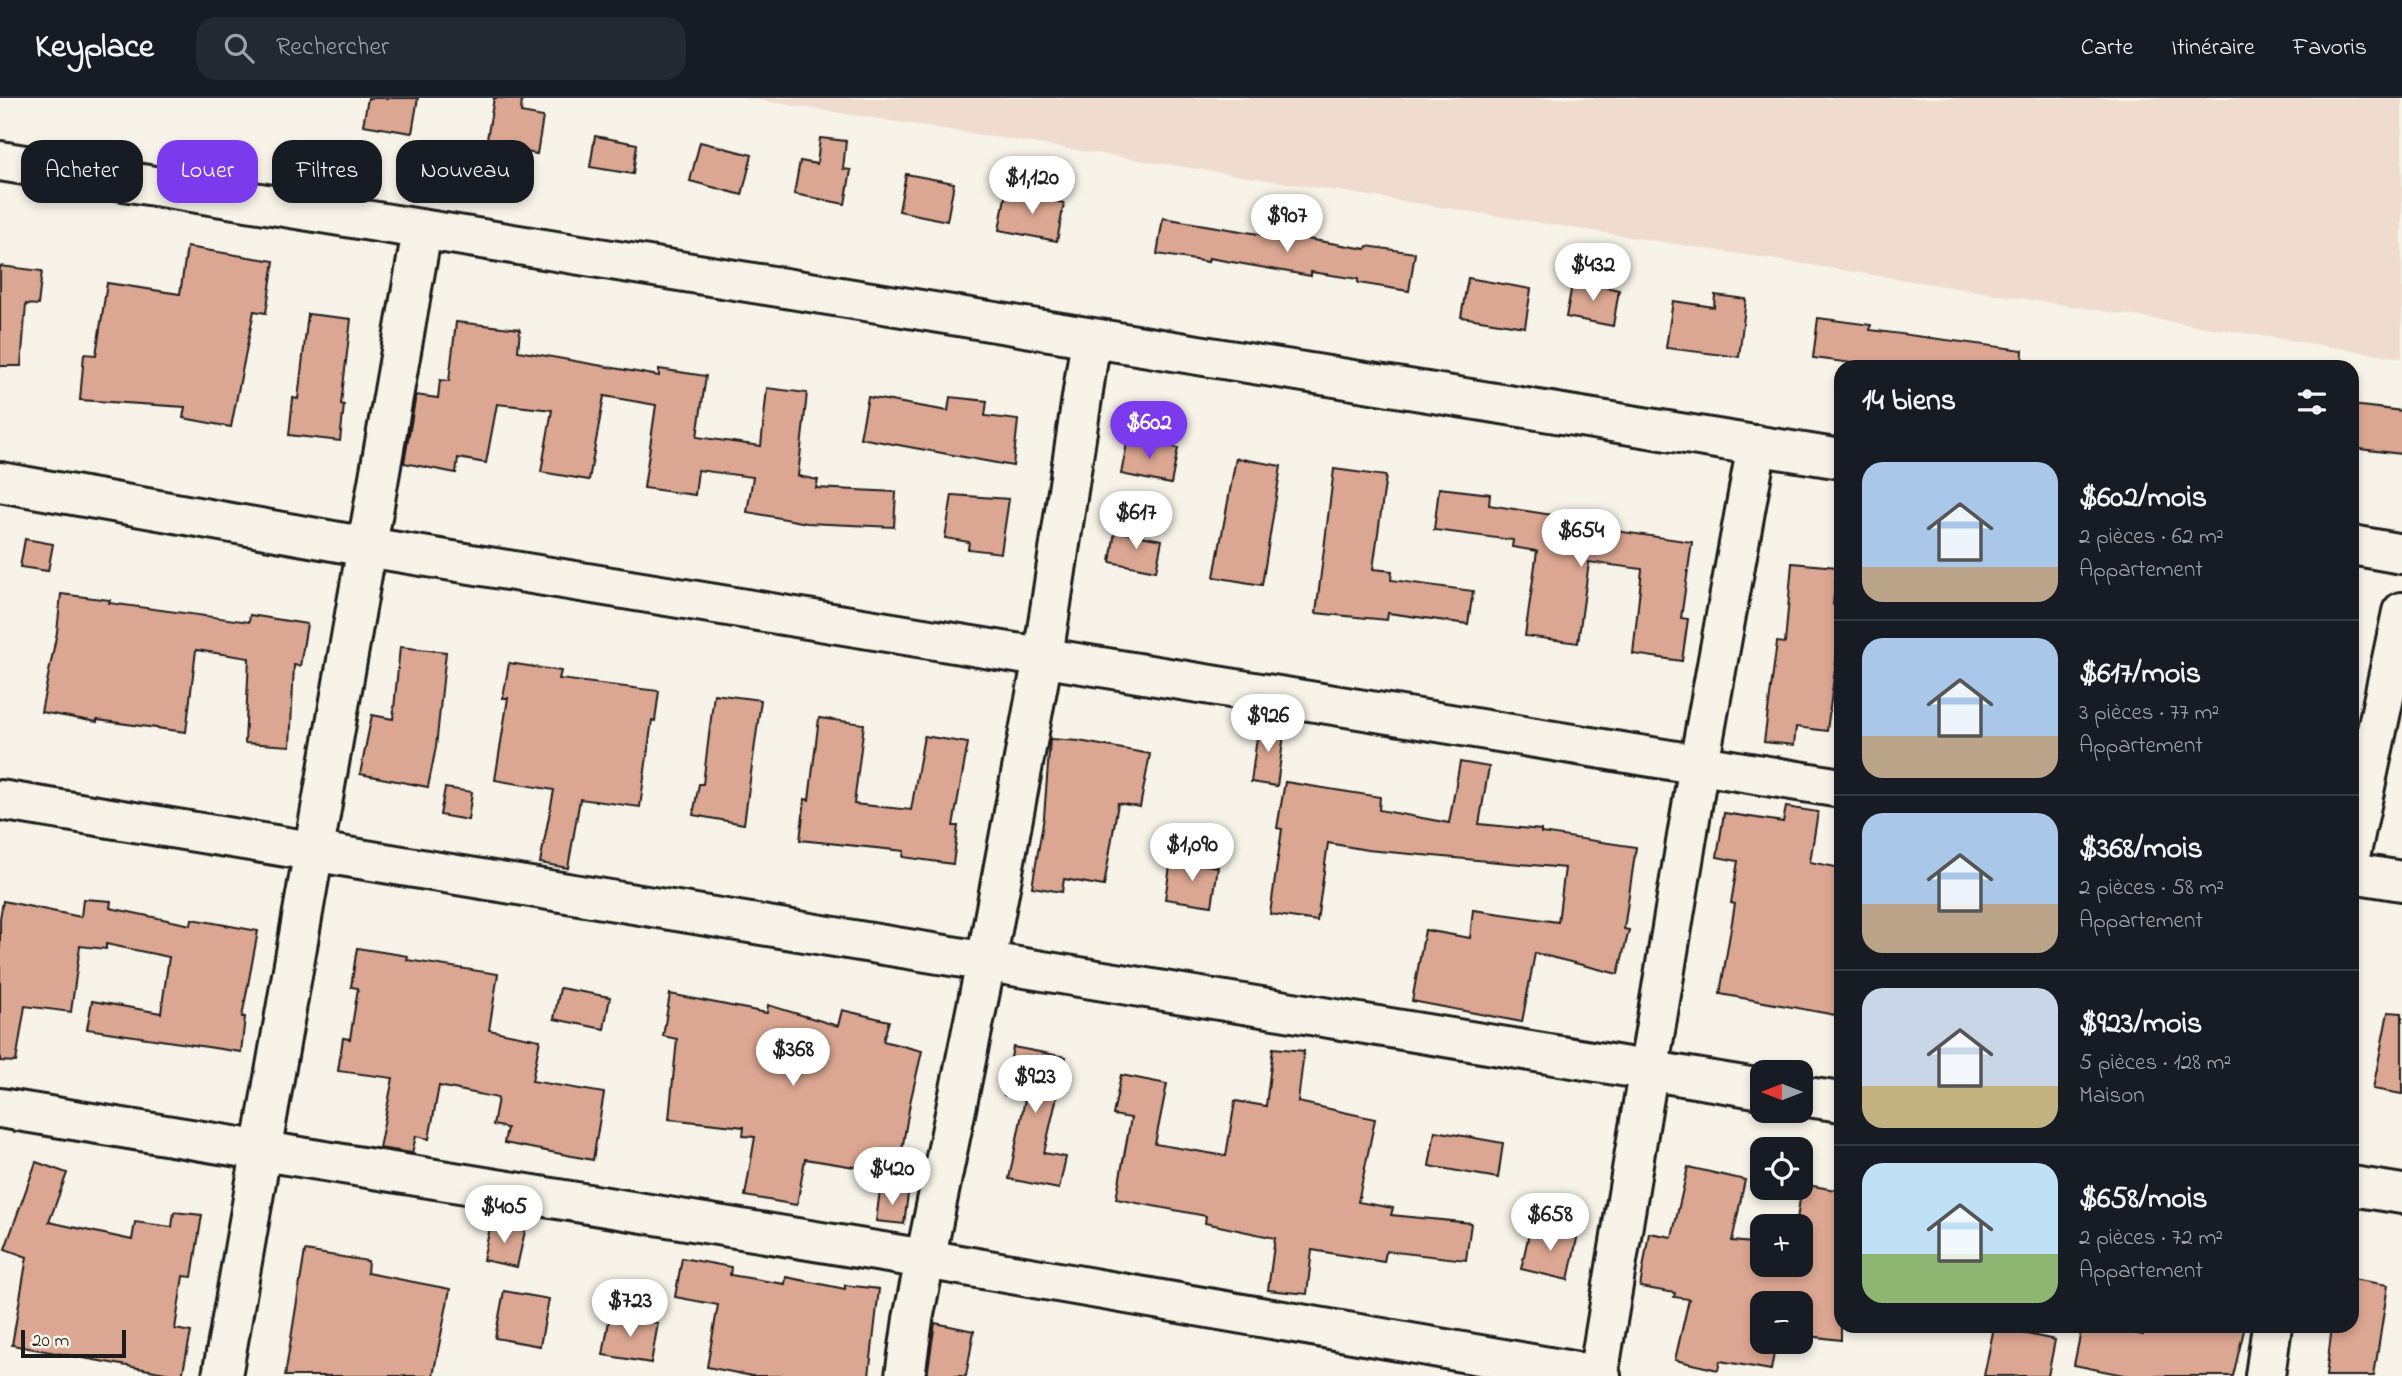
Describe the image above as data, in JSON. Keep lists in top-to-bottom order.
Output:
{
  "scale_bar": "20 m",
  "north": "left",
  "page": {
    "header": "Keyplace",
    "search": "Rechercher",
    "nav": ["Carte", "Itinéraire", "Favoris"],
    "chip": [
      "Acheter",
      "Louer",
      "Filtres",
      "Nouveau"
    ],
    "price": [
      "$1,120",
      "$907",
      "$432",
      "$602",
      "$617",
      "$654",
      "$926",
      "$1,090",
      "$368",
      "$923",
      "$420",
      "$405",
      "$658",
      "$723"
    ],
    "heading": "14 biens",
    "list": [
      {
        "name": "$602/mois",
        "note": "2 pièces · 62 m² · Appartement"
      },
      {
        "name": "$617/mois",
        "note": "3 pièces · 77 m² · Appartement"
      },
      {
        "name": "$368/mois",
        "note": "2 pièces · 58 m² · Appartement"
      },
      {
        "name": "$923/mois",
        "note": "5 pièces · 128 m² · Maison"
      },
      {
        "name": "$658/mois",
        "note": "2 pièces · 72 m² · Appartement"
      }
    ],
    "map_buttons": ["+", "−"],
    "scale": "20 m"
  }
}
